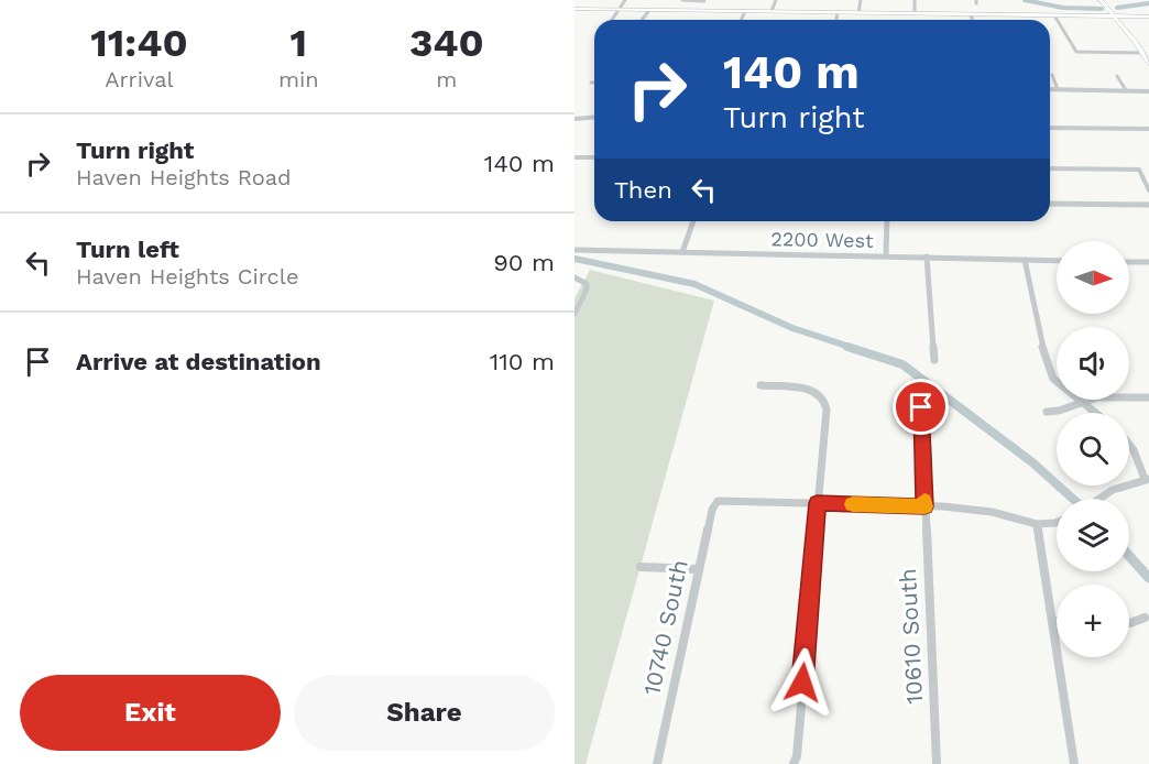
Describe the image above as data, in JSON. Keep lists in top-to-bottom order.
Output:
{
  "streets": {
    "street": ["2200 West", "10740 South", "10610 South"]
  },
  "north": "right",
  "page": {
    "eta": [
      "11:40",
      "Arrival",
      "1",
      "min",
      "340",
      "m"
    ],
    "turn": ["140 m", "Turn right"],
    "list": [
      {
        "name": "Turn right",
        "note": "Haven Heights Road",
        "value": "140 m"
      },
      {
        "name": "Turn left",
        "note": "Haven Heights Circle",
        "value": "90 m"
      },
      {
        "name": "Arrive at destination",
        "value": "110 m"
      }
    ],
    "then": "Then",
    "map_buttons": "+",
    "buttons": ["Exit", "Share"]
  }
}
